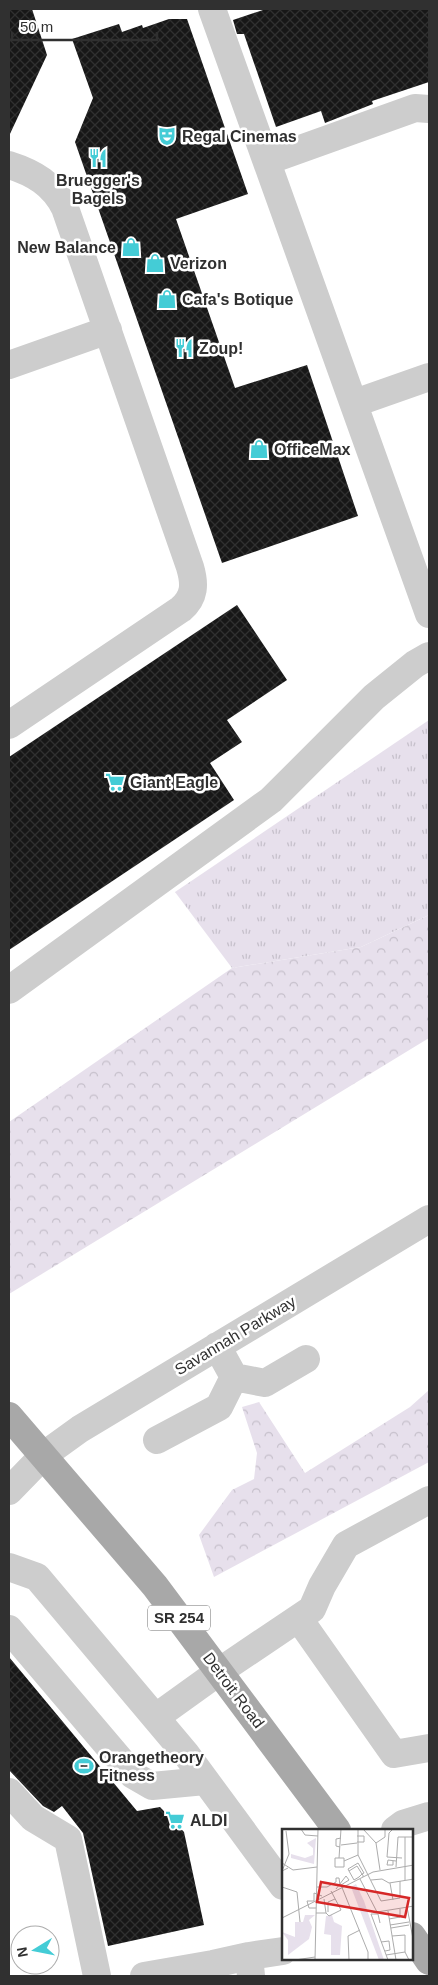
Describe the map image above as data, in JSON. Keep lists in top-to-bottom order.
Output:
{
  "streets": {
    "main road": ["SR 254", "Detroit Road"],
    "street": ["Savannah Parkway"]
  },
  "crossings": [
    ["Savannah Parkway", "Detroit Road"]
  ],
  "places": {
    "theatre": ["Regal Cinemas"],
    "restaurant": ["Bruegger's Bagels", "Zoup!"],
    "shop": [
      "New Balance",
      "Verizon",
      "Cafa's Botique",
      "OfficeMax"
    ],
    "supermarket": ["Giant Eagle", "ALDI"],
    "sports": ["Orangetheory Fitness"]
  },
  "scale_bar": "50 m",
  "north": "left"
}
